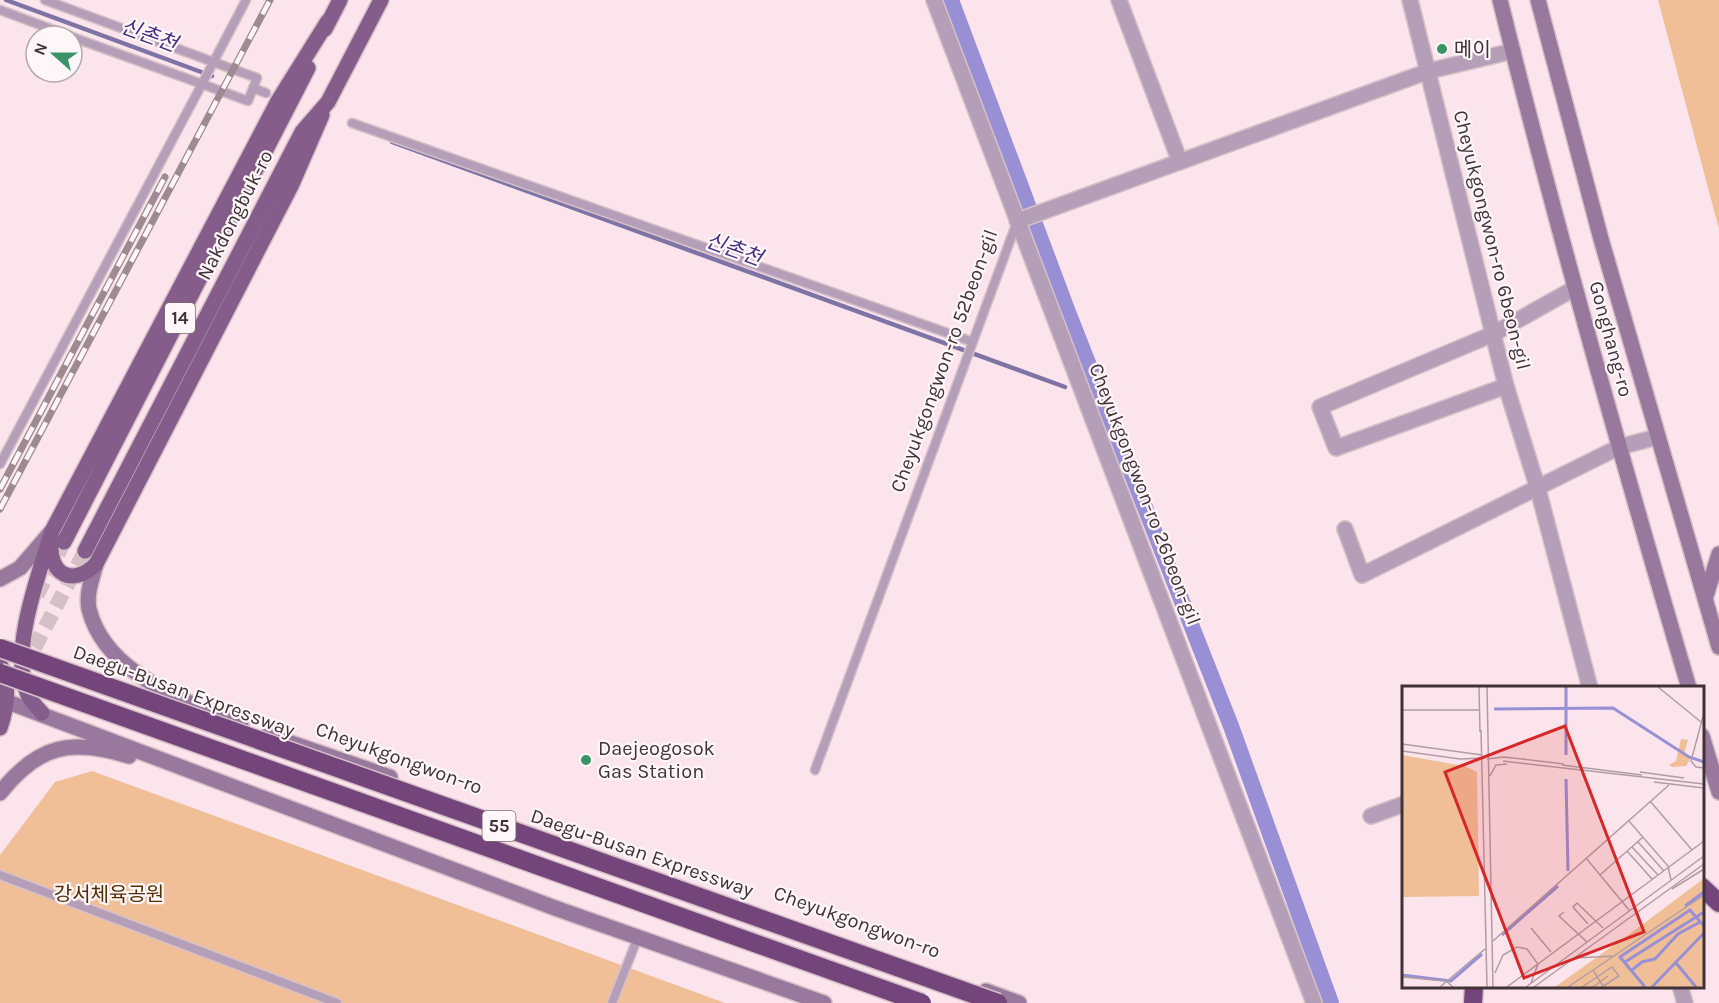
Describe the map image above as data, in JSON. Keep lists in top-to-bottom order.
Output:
{
  "streets": {
    "highway": ["Daegu-Busan Expressway", "55"],
    "main road": [
      "Nakdongbuk-ro",
      "14",
      "Gonghang-ro",
      "Cheyukgongwon-ro"
    ],
    "street": ["Cheyukgongwon-ro 6beon-gil", "Cheyukgongwon-ro 52beon-gil", "Cheyukgongwon-ro 26beon-gil"]
  },
  "crossings": [
    ["Cheyukgongwon-ro 6beon-gil", "Cheyukgongwon-ro 52beon-gil"],
    ["Gonghang-ro", "Cheyukgongwon-ro 52beon-gil"],
    ["Cheyukgongwon-ro 52beon-gil", "Cheyukgongwon-ro 26beon-gil"]
  ],
  "water": ["신촌천"],
  "parks": ["강서체육공원"],
  "places": ["메이", "Daejeogosok Gas Station"],
  "north": "left"
}
